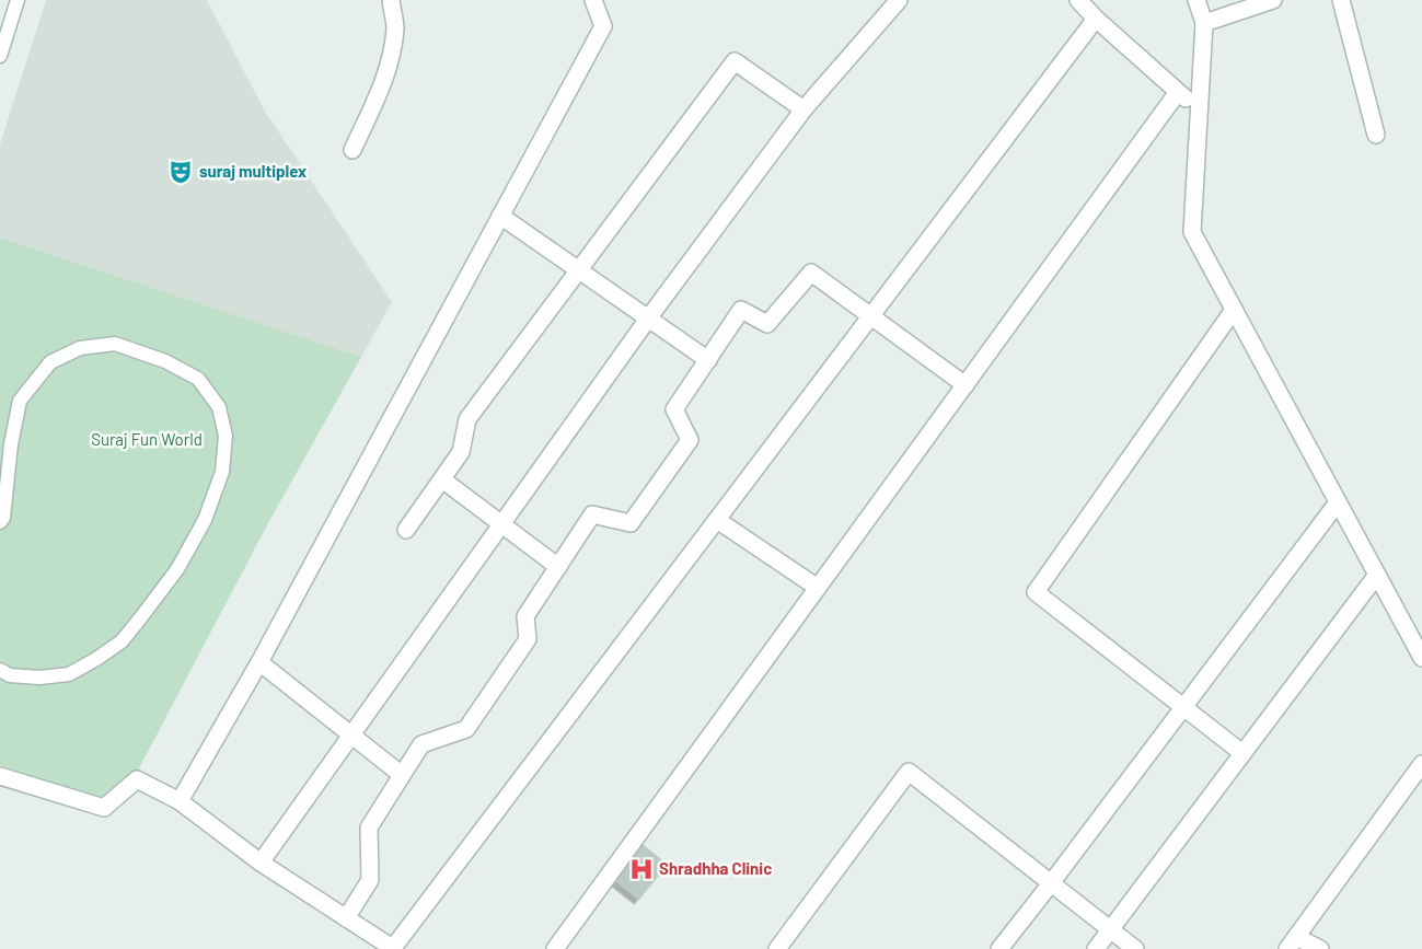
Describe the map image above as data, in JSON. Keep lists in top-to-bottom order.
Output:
{
  "parks": ["Suraj Fun World"],
  "places": {
    "theatre": ["suraj multiplex"],
    "hospital": ["Shradhha Clinic"]
  }
}
